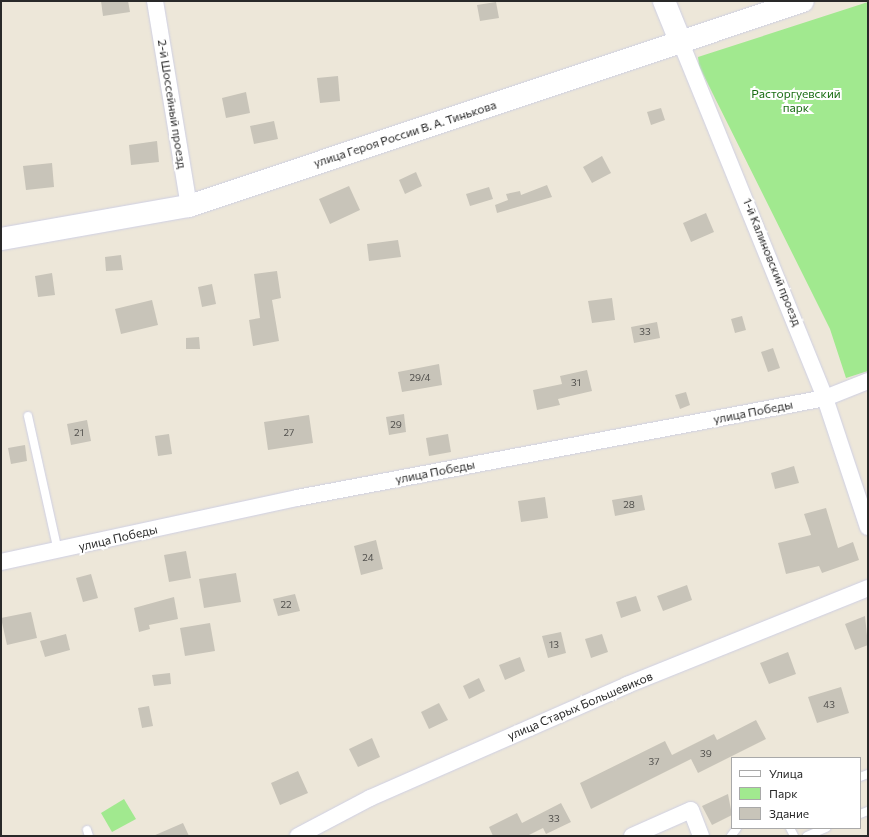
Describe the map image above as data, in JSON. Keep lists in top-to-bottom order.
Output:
{
  "streets": {
    "street": [
      "2-й Шоссейный проезд",
      "улица Героя России В. А. Тинькова",
      "1-й Калиновский проезд",
      "улица Победы",
      "улица Старых Большевиков"
    ]
  },
  "crossings": [
    ["2-й Шоссейный проезд", "улица Героя России В. А. Тинькова"],
    ["улица Героя России В. А. Тинькова", "1-й Калиновский проезд"],
    ["1-й Калиновский проезд", "улица Победы"]
  ],
  "parks": ["Расторгуевский парк"],
  "house_numbers": [
    "33",
    "29/4",
    "31",
    "29",
    "21",
    "27",
    "28",
    "24",
    "22",
    "13",
    "43",
    "39",
    "37",
    "33"
  ],
  "legend": ["Улица", "Парк", "Здание"]
}
